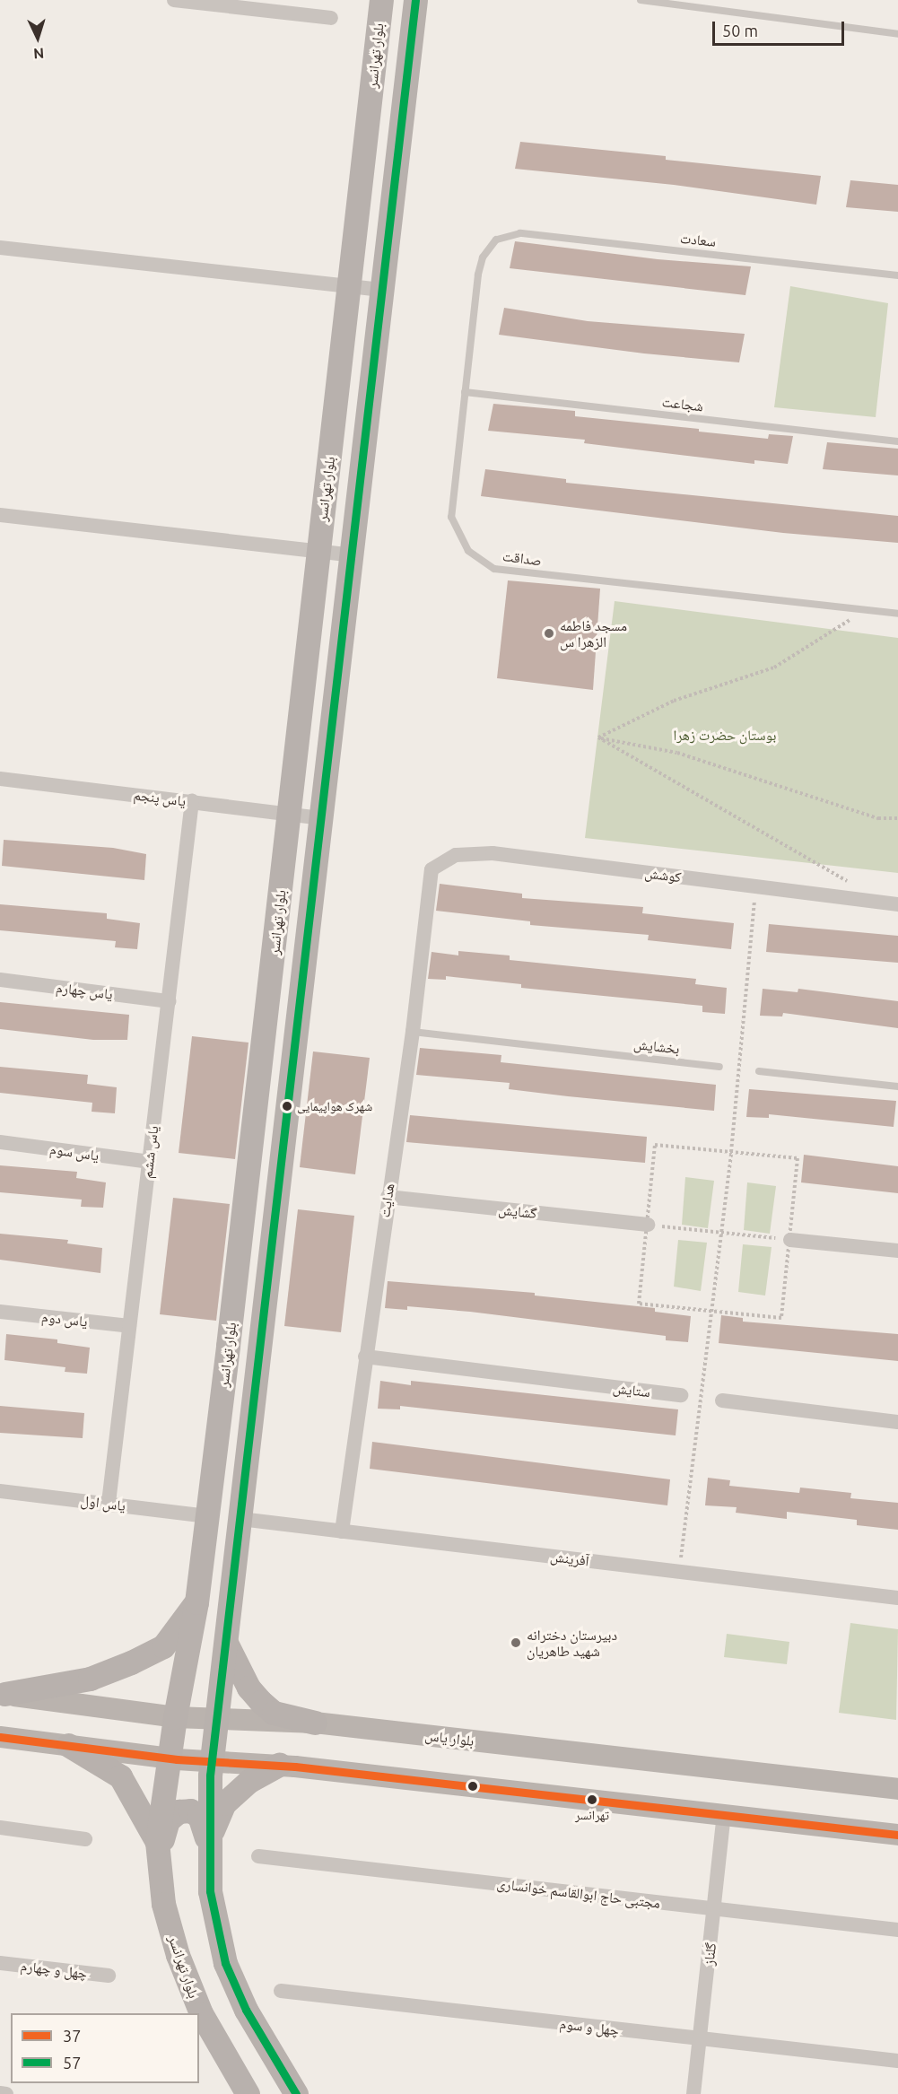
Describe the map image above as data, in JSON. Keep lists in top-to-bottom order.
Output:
{
  "streets": {
    "main road": ["بلوار تهرانسر", "بلوار یاس"],
    "street": [
      "یاس پنجم",
      "کوشش",
      "یاس چهارم",
      "یاس سوم",
      "یاس ششم",
      "هدایت",
      "گشایش",
      "یاس دوم",
      "ستایش",
      "یاس اول",
      "آفرینش",
      "مجتبی حاج ابوالقاسم خوانساری",
      "گلناز",
      "چهل و چهارم",
      "چهل و سوم"
    ],
    "lane": [
      "سعادت",
      "شجاعت",
      "صداقت",
      "بخشایش"
    ]
  },
  "crossings": [
    ["بلوار تهرانسر", "یاس پنجم"],
    ["بلوار تهرانسر", "یاس اول"],
    ["بلوار تهرانسر", "بلوار یاس"],
    ["سعادت", "صداقت"],
    ["شجاعت", "صداقت"],
    ["یاس پنجم", "یاس ششم"],
    ["کوشش", "هدایت"],
    ["یاس چهارم", "یاس ششم"],
    ["بخشایش", "هدایت"],
    ["یاس سوم", "یاس ششم"],
    ["یاس ششم", "یاس دوم"],
    ["یاس ششم", "یاس اول"],
    ["هدایت", "گشایش"],
    ["هدایت", "ستایش"],
    ["هدایت", "آفرینش"],
    ["مجتبی حاج ابوالقاسم خوانساری", "گلناز"],
    ["گلناز", "چهل و سوم"]
  ],
  "parks": ["بوستان حضرت زهرا"],
  "places": [
    "مسجد فاطمه الزهرا س",
    "شهرک هواپیمایی",
    "دبیرستان دخترانه شهید طاهریان",
    "تهرانسر"
  ],
  "lines": ["transit line 57", "transit line 37"],
  "legend": ["37", "57"],
  "scale_bar": "50 m",
  "north": "bottom"
}
